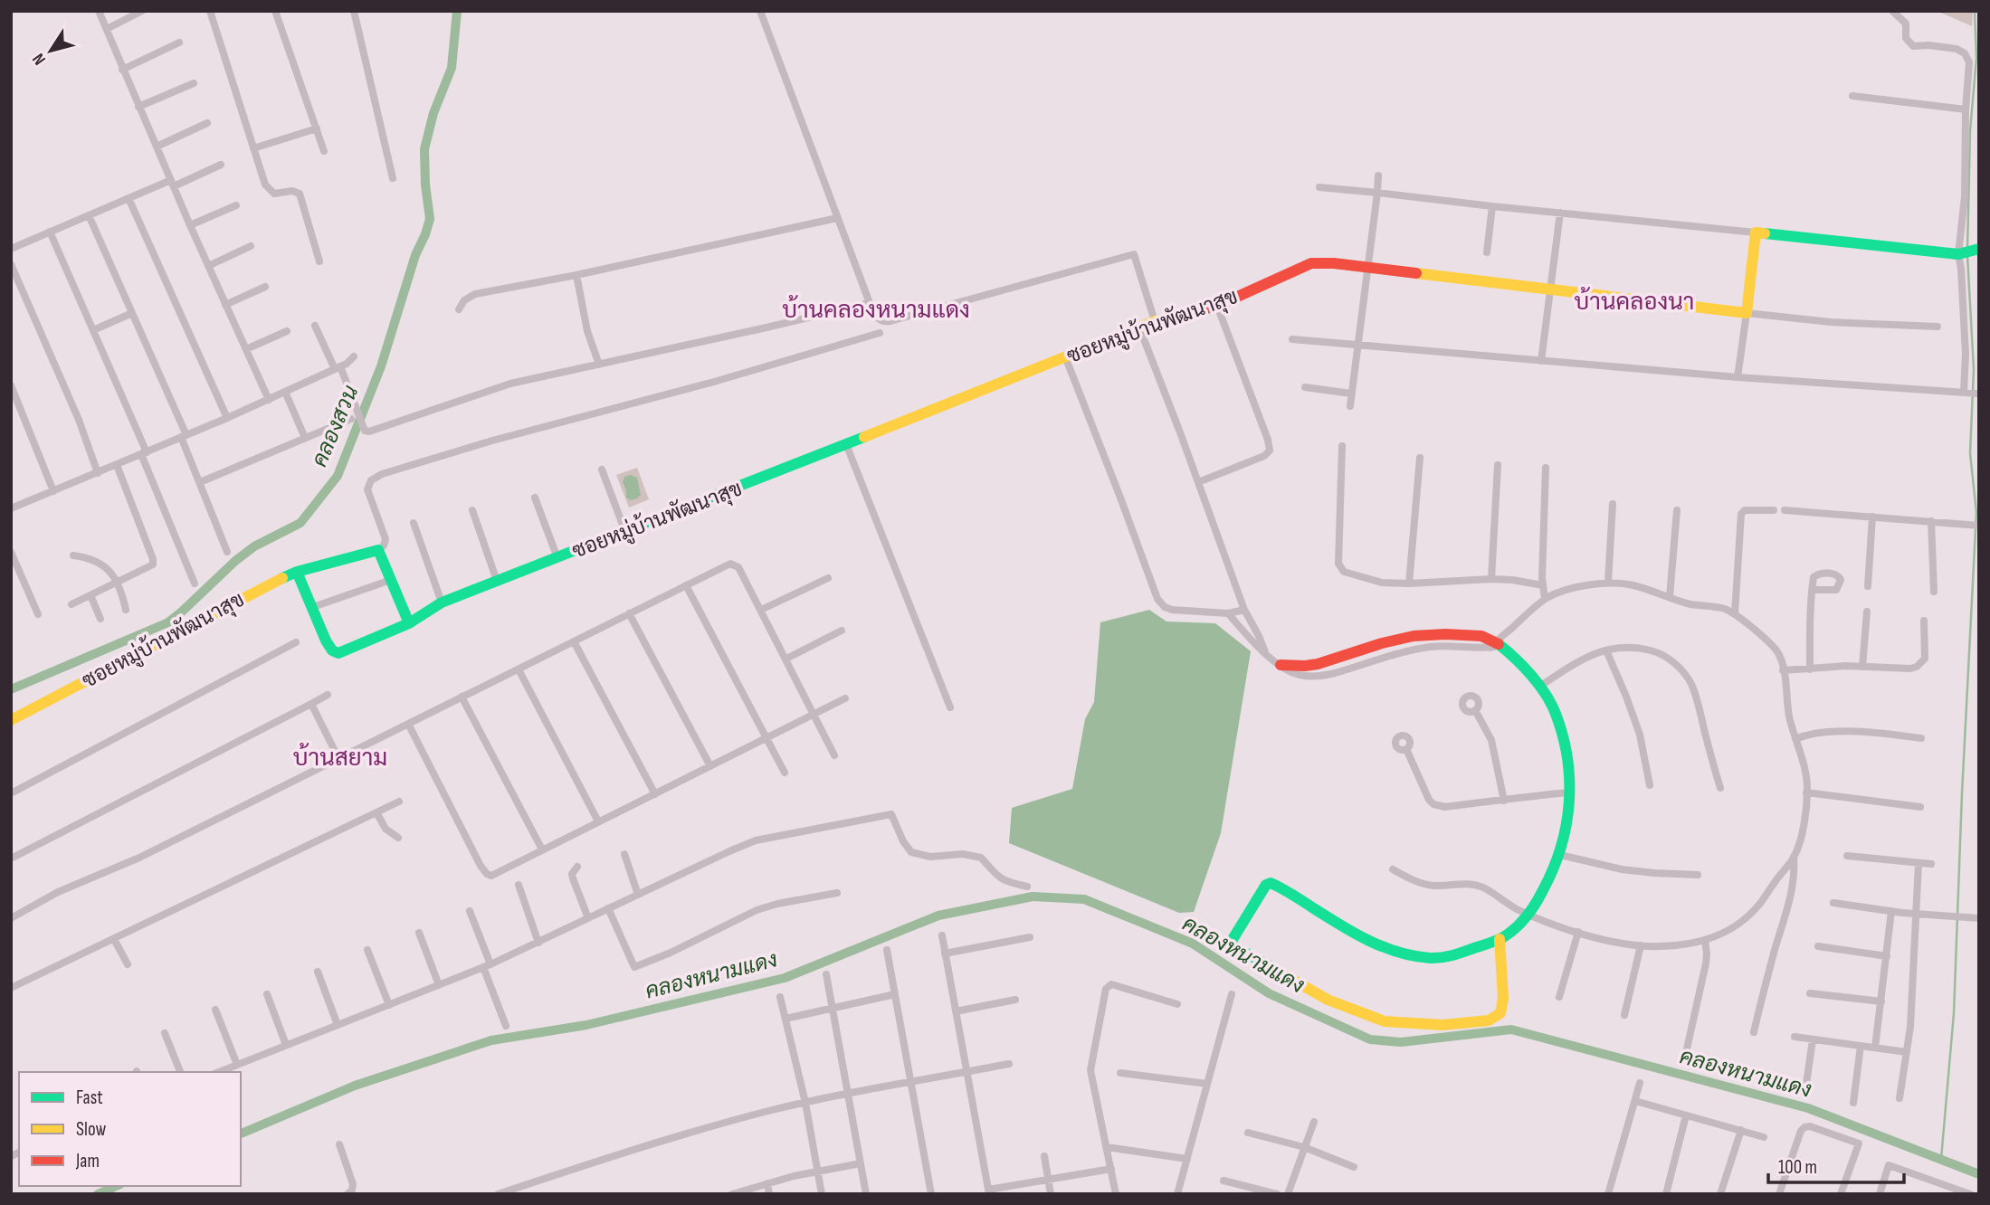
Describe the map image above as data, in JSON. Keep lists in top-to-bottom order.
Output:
{
  "streets": {
    "street": ["ซอยหมู่บ้านพัฒนาสุข"]
  },
  "districts": ["บ้านคลองนา", "บ้านคลองหนามแดง", "บ้านสยาม"],
  "water": ["คลองสวน", "คลองหนามแดง"],
  "legend": ["Fast", "Slow", "Jam"],
  "scale_bar": "100 m",
  "north": "bottom left"
}
